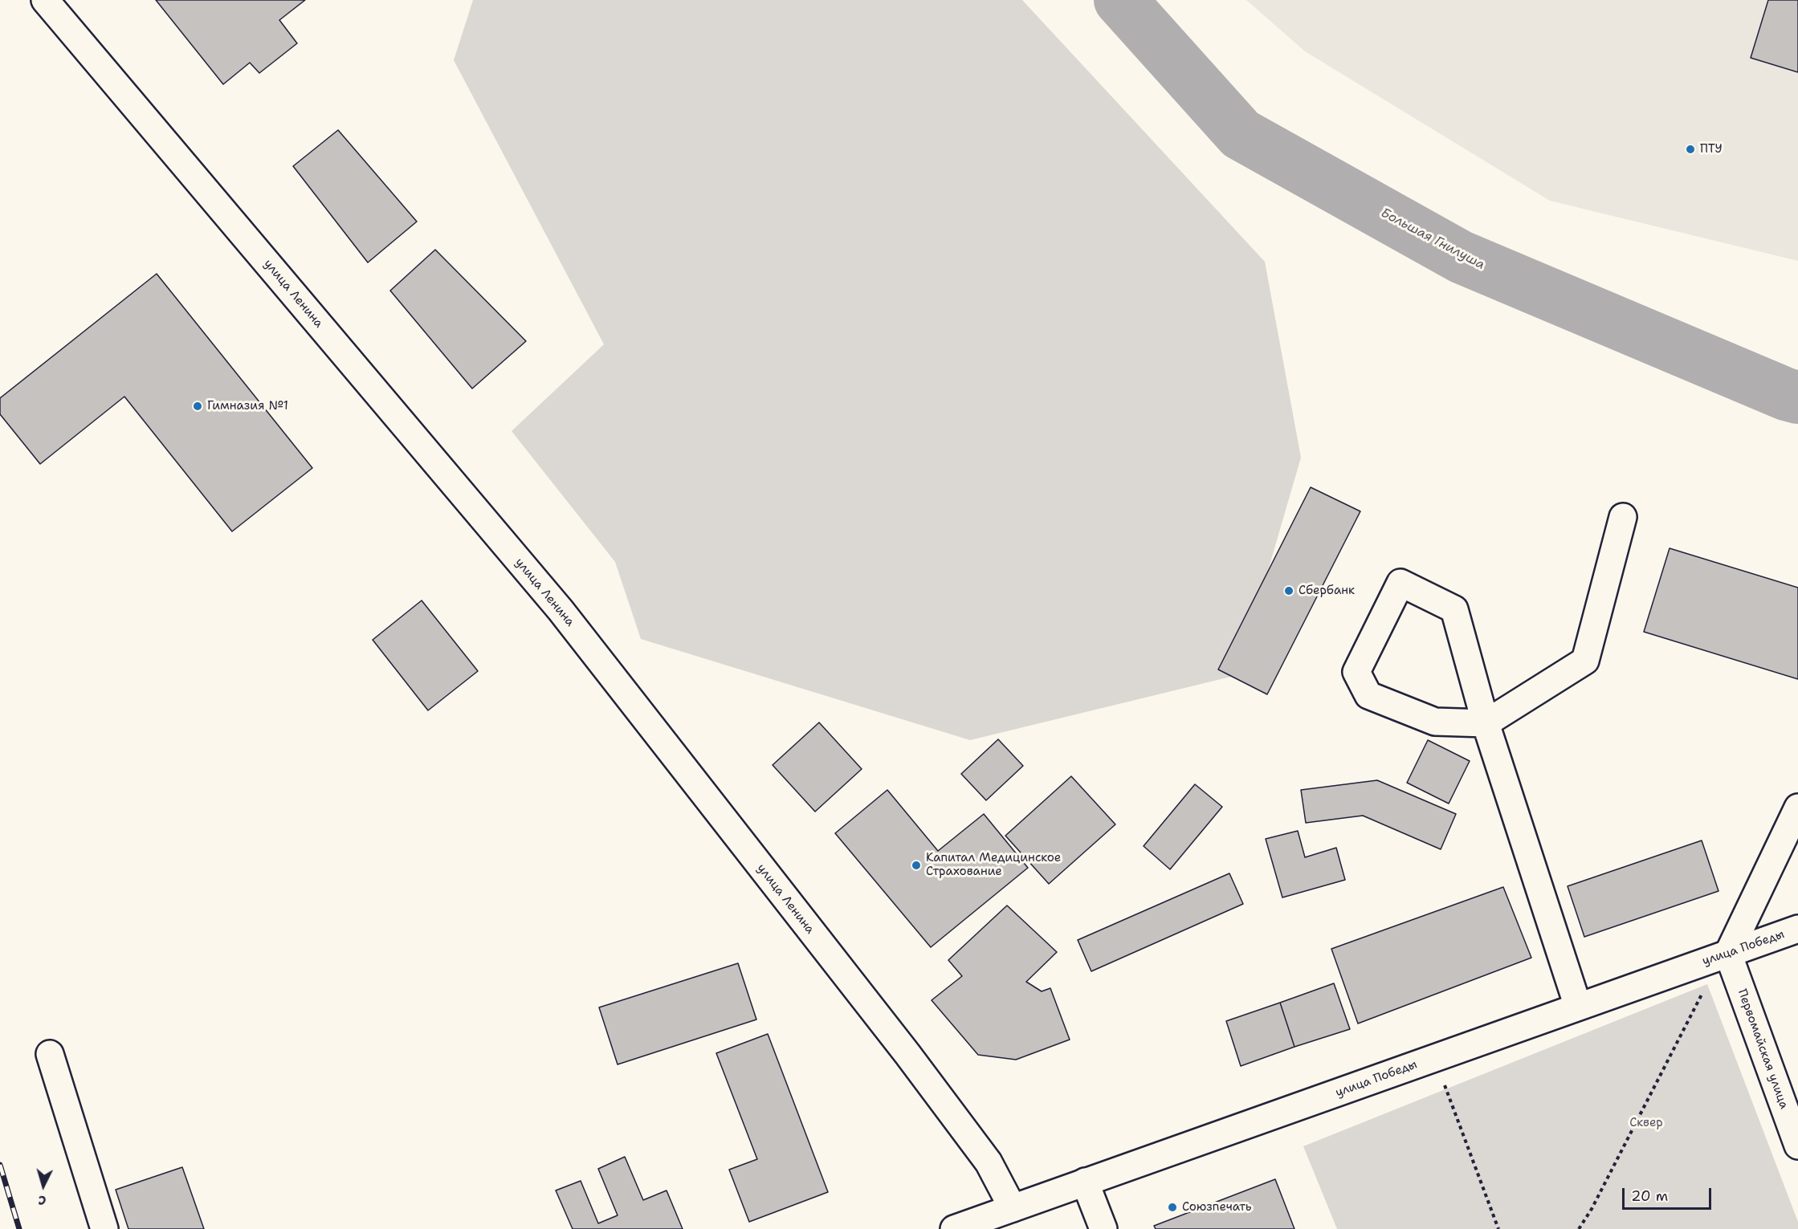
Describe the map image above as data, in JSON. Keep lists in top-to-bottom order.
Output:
{
  "streets": {
    "street": ["улица Ленина", "улица Победы", "Первомайская улица"]
  },
  "crossings": [
    ["улица Ленина", "улица Победы"],
    ["улица Победы", "Первомайская улица"]
  ],
  "water": ["Большая Гнилуша"],
  "parks": ["Сквер"],
  "places": [
    "ПТУ",
    "Гимназия №1",
    "Сбербанк",
    "Капитал Медицинское Страхование",
    "Союзпечать"
  ],
  "scale_bar": "20 m",
  "north": "bottom"
}
